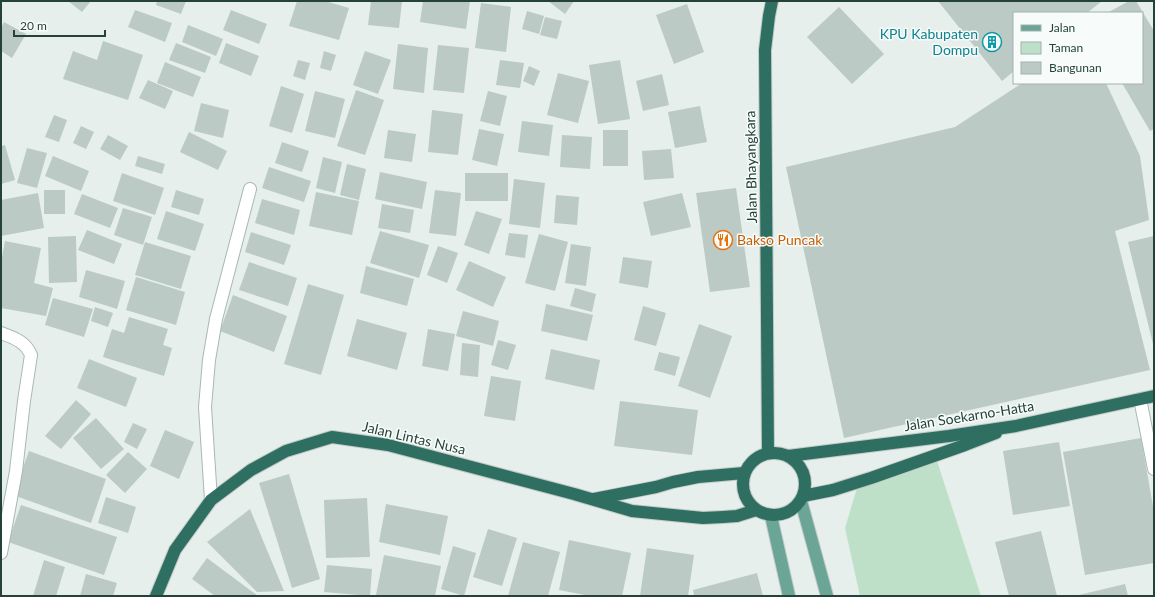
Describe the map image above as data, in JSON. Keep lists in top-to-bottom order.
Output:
{
  "streets": {
    "highway": ["Jalan Bhayangkara", "Jalan Soekarno-Hatta", "Jalan Lintas Nusa"]
  },
  "crossings": [
    ["Jalan Bhayangkara", "Jalan Soekarno-Hatta"],
    ["Jalan Bhayangkara", "Jalan Lintas Nusa"],
    ["Jalan Soekarno-Hatta", "Jalan Lintas Nusa"]
  ],
  "places": {
    "building": ["KPU Kabupaten Dompu"],
    "restaurant": ["Bakso Puncak"]
  },
  "legend": ["Jalan", "Taman", "Bangunan"],
  "scale_bar": "20 m"
}
